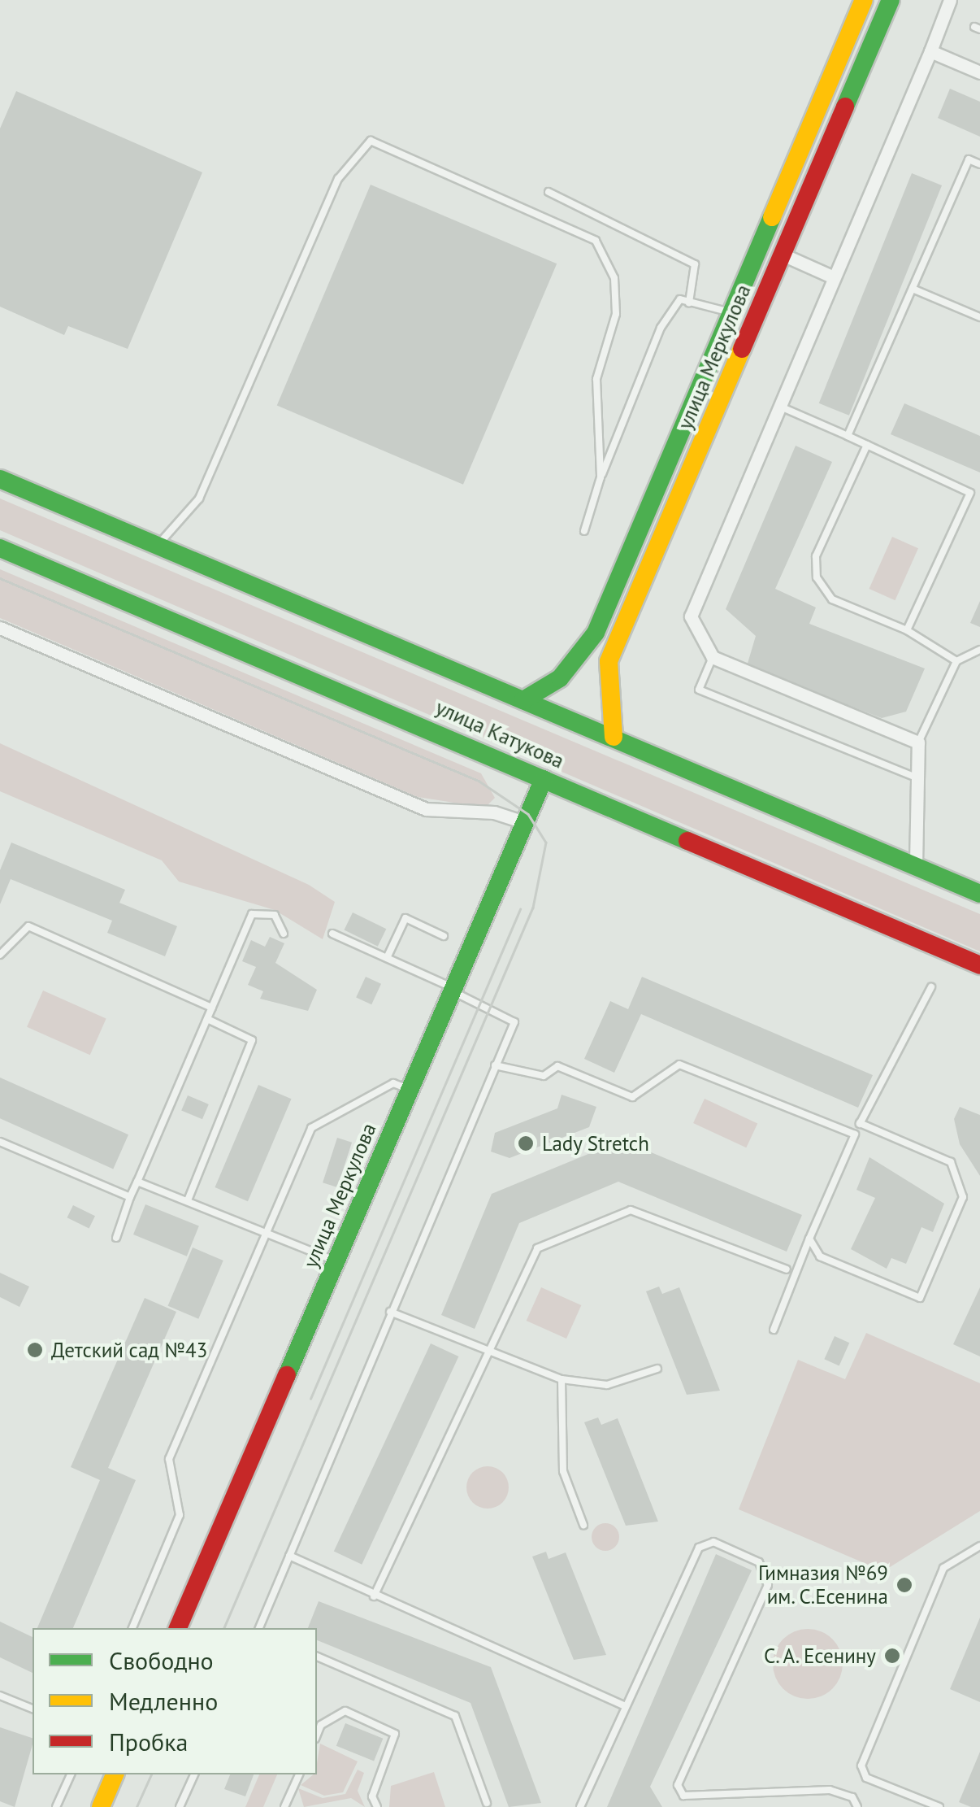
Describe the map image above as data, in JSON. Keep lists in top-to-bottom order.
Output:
{
  "streets": {
    "street": ["улица Меркулова", "улица Катукова"]
  },
  "crossings": [
    ["улица Меркулова", "улица Катукова"]
  ],
  "places": [
    "Lady Stretch",
    "Детский сад №43",
    "Гимназия №69 им. С.Есенина",
    "С. А. Есенину"
  ],
  "legend": ["Свободно", "Медленно", "Пробка"]
}
